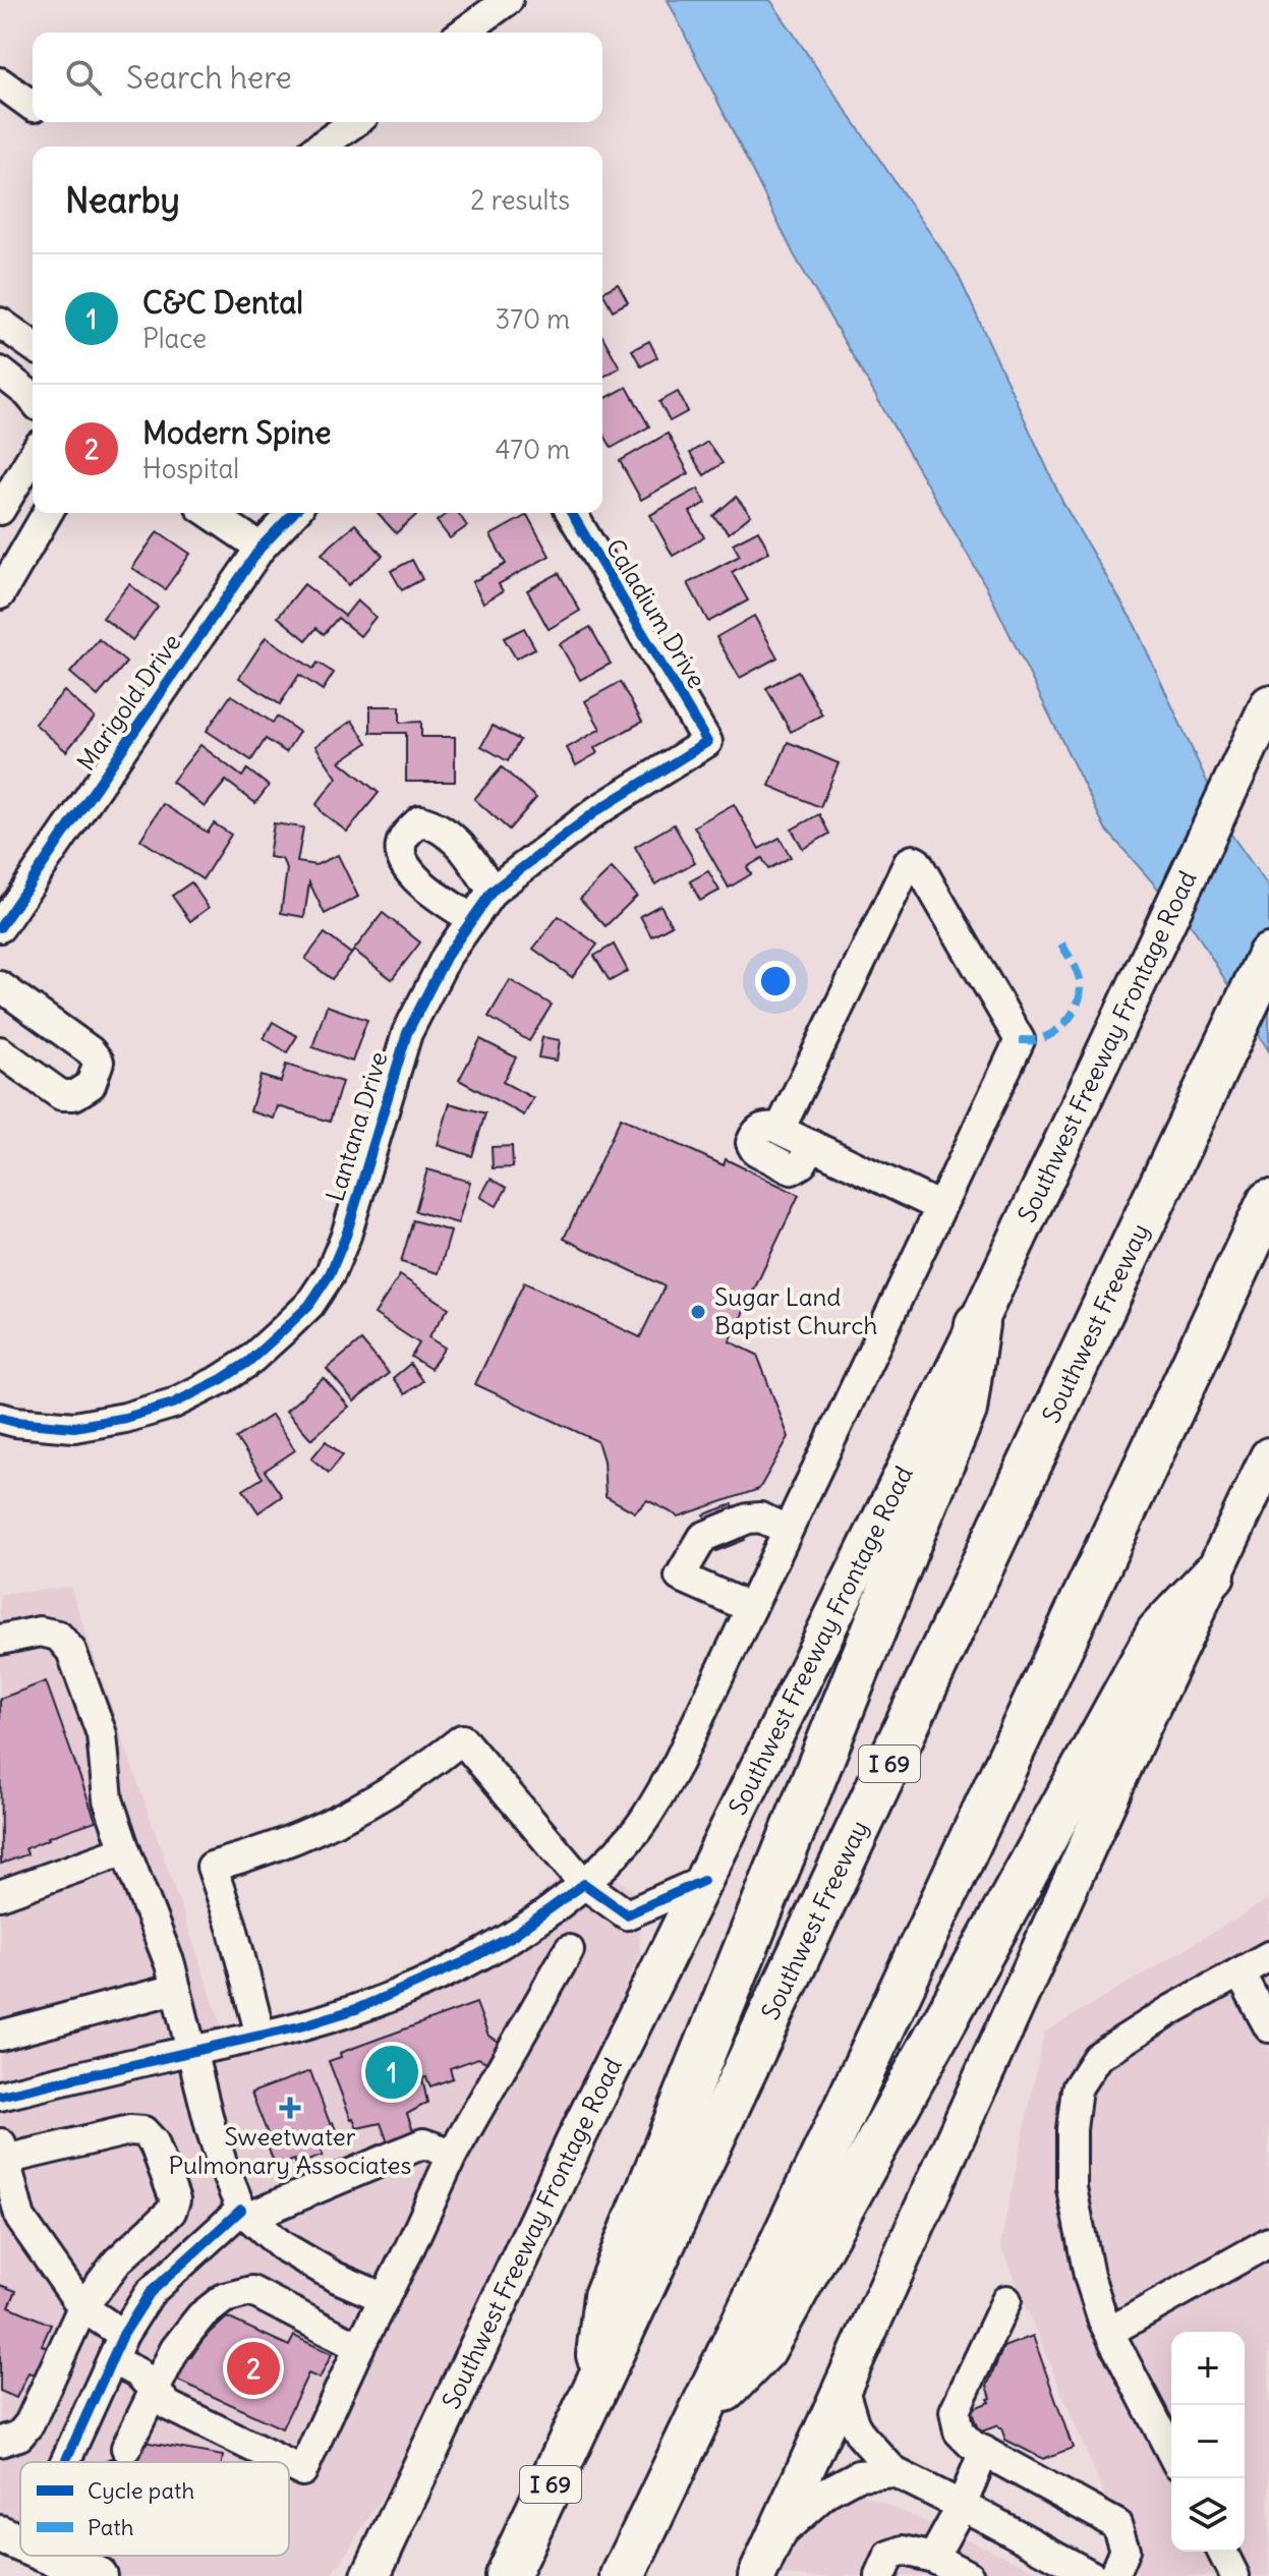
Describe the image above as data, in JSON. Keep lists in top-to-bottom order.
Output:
{
  "streets": {
    "highway": ["Southwest Freeway", "I 69"],
    "main road": ["Southwest Freeway Frontage Road"],
    "street": ["Caladium Drive", "Marigold Drive", "Lantana Drive"]
  },
  "crossings": [
    ["Caladium Drive", "Lantana Drive"]
  ],
  "places": {
    "other": ["Sugar Land Baptist Church"],
    "health": ["Sweetwater Pulmonary Associates"]
  },
  "legend": ["Cycle path", "Path"],
  "page": {
    "search": "Search here",
    "heading": ["Nearby", "2 results"],
    "list": [
      {
        "mark": "1",
        "name": "C&C Dental",
        "note": "Place",
        "value": "370 m"
      },
      {
        "mark": "2",
        "name": "Modern Spine",
        "note": "Hospital",
        "value": "470 m"
      }
    ],
    "pins": ["1", "2"],
    "map_buttons": ["+", "−"]
  }
}
